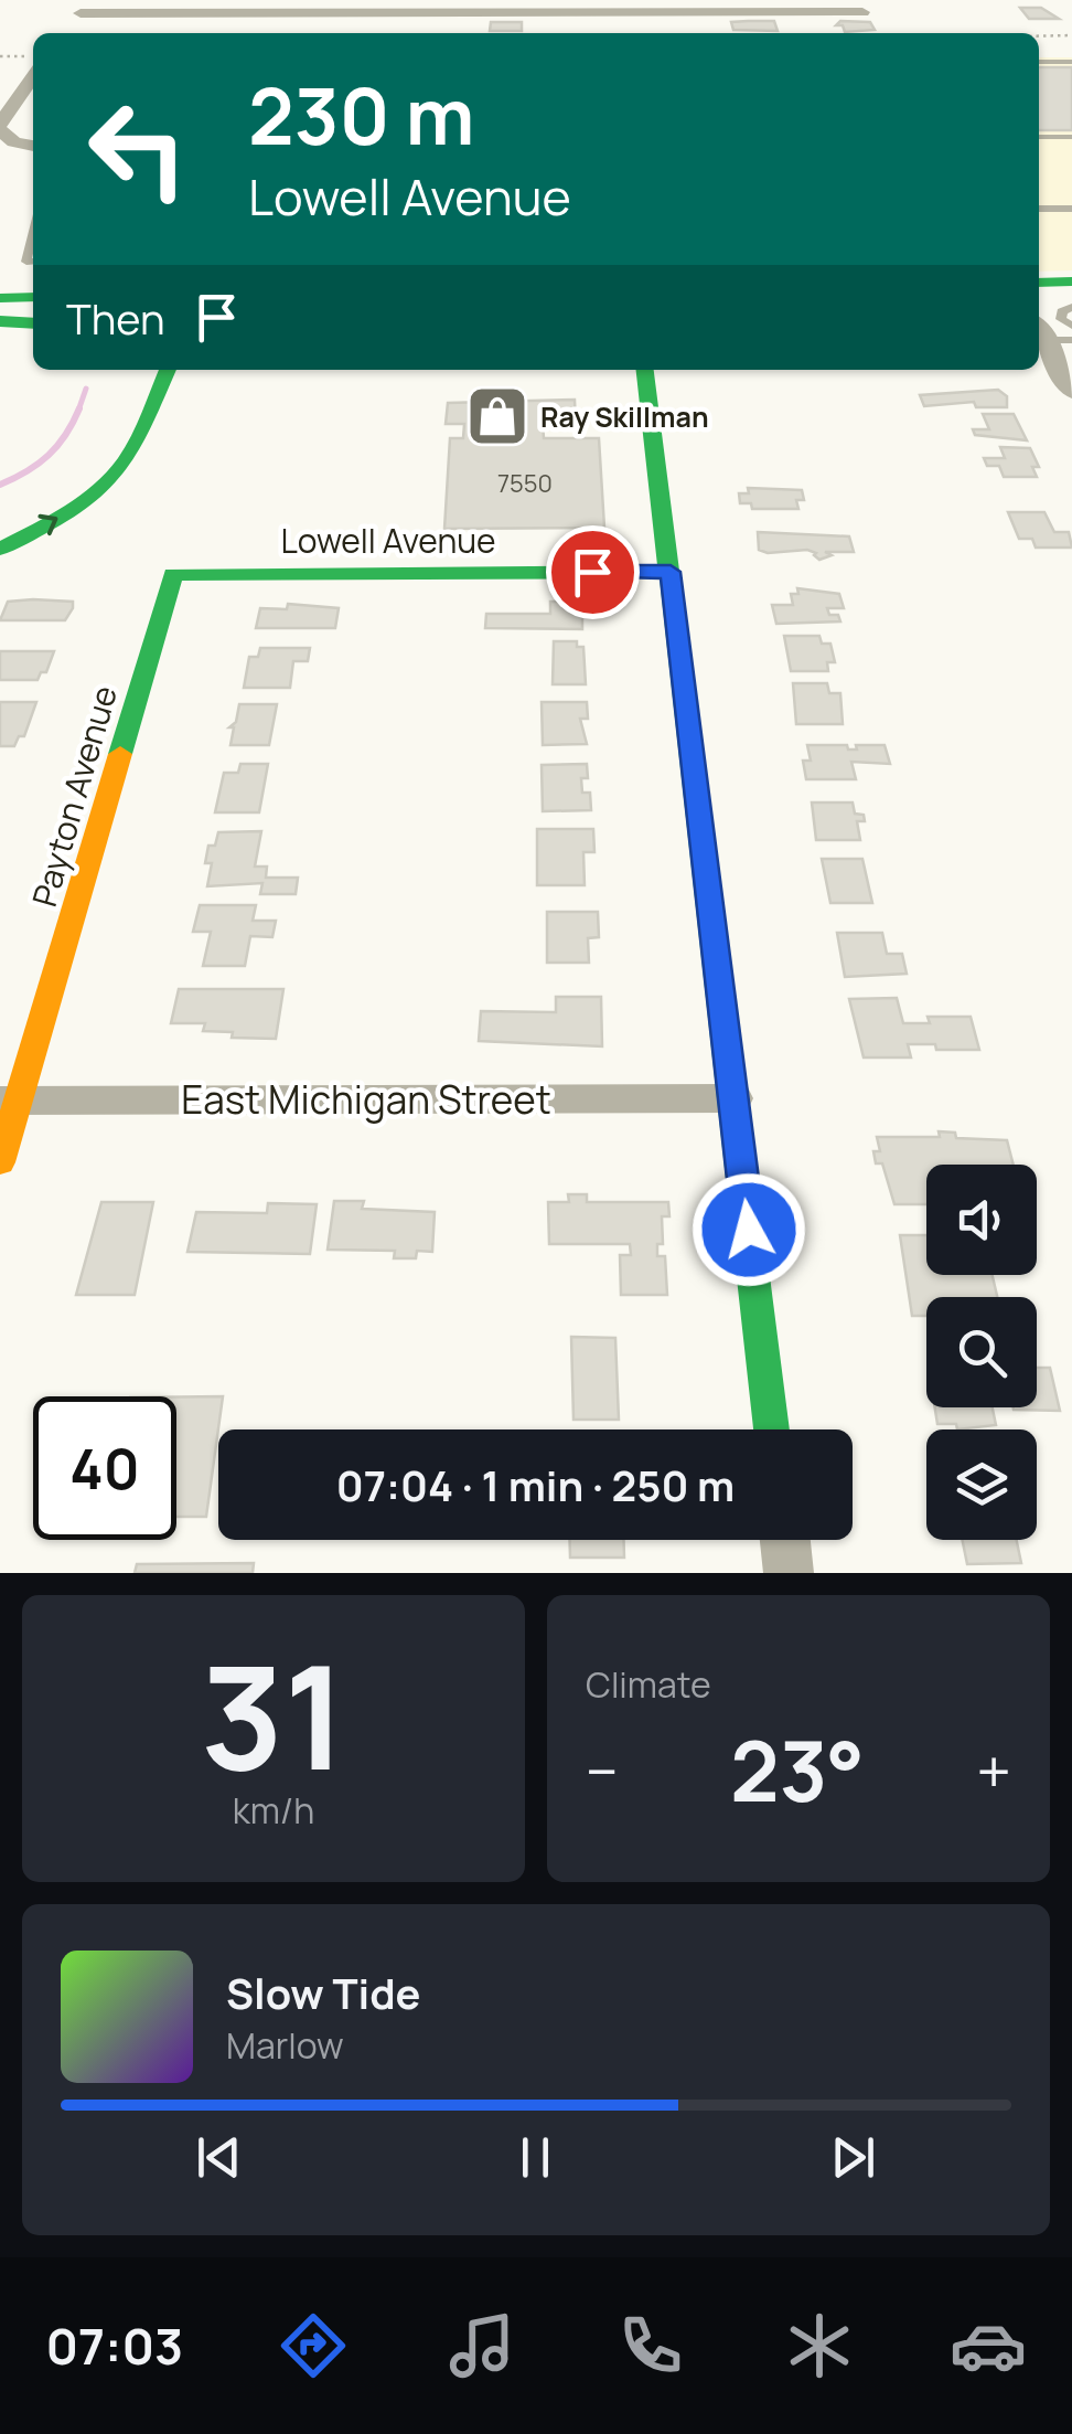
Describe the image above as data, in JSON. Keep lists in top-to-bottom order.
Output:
{
  "streets": {
    "main road": ["Lowell Avenue", "Payton Avenue"],
    "street": ["East Michigan Street"]
  },
  "crossings": [
    ["Lowell Avenue", "Payton Avenue"],
    ["Payton Avenue", "East Michigan Street"]
  ],
  "places": {
    "shop": ["Ray Skillman"]
  },
  "house_numbers": ["7550"],
  "page": {
    "turn": ["230 m", "Lowell Avenue"],
    "then": "Then",
    "limit": "40",
    "trip": "07:04 · 1 min · 250 m",
    "tile": [
      ["31", "km/h"],
      "Climate"
    ],
    "heat": ["−", "23°", "+"],
    "song": ["Slow Tide", "Marlow"],
    "tabs": "07:03"
  }
}
